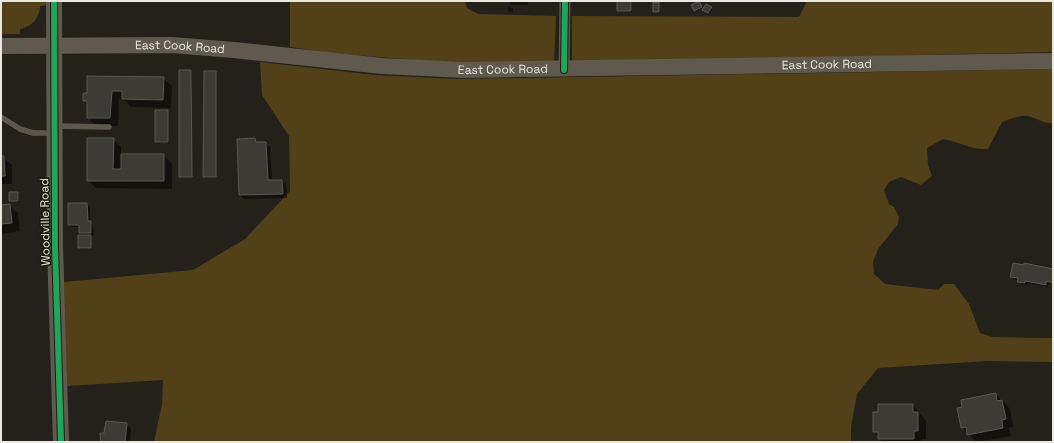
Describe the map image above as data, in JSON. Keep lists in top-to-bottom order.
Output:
{
  "streets": {
    "main road": ["East Cook Road", "Woodville Road"]
  },
  "crossings": [
    ["East Cook Road", "Woodville Road"]
  ]
}
